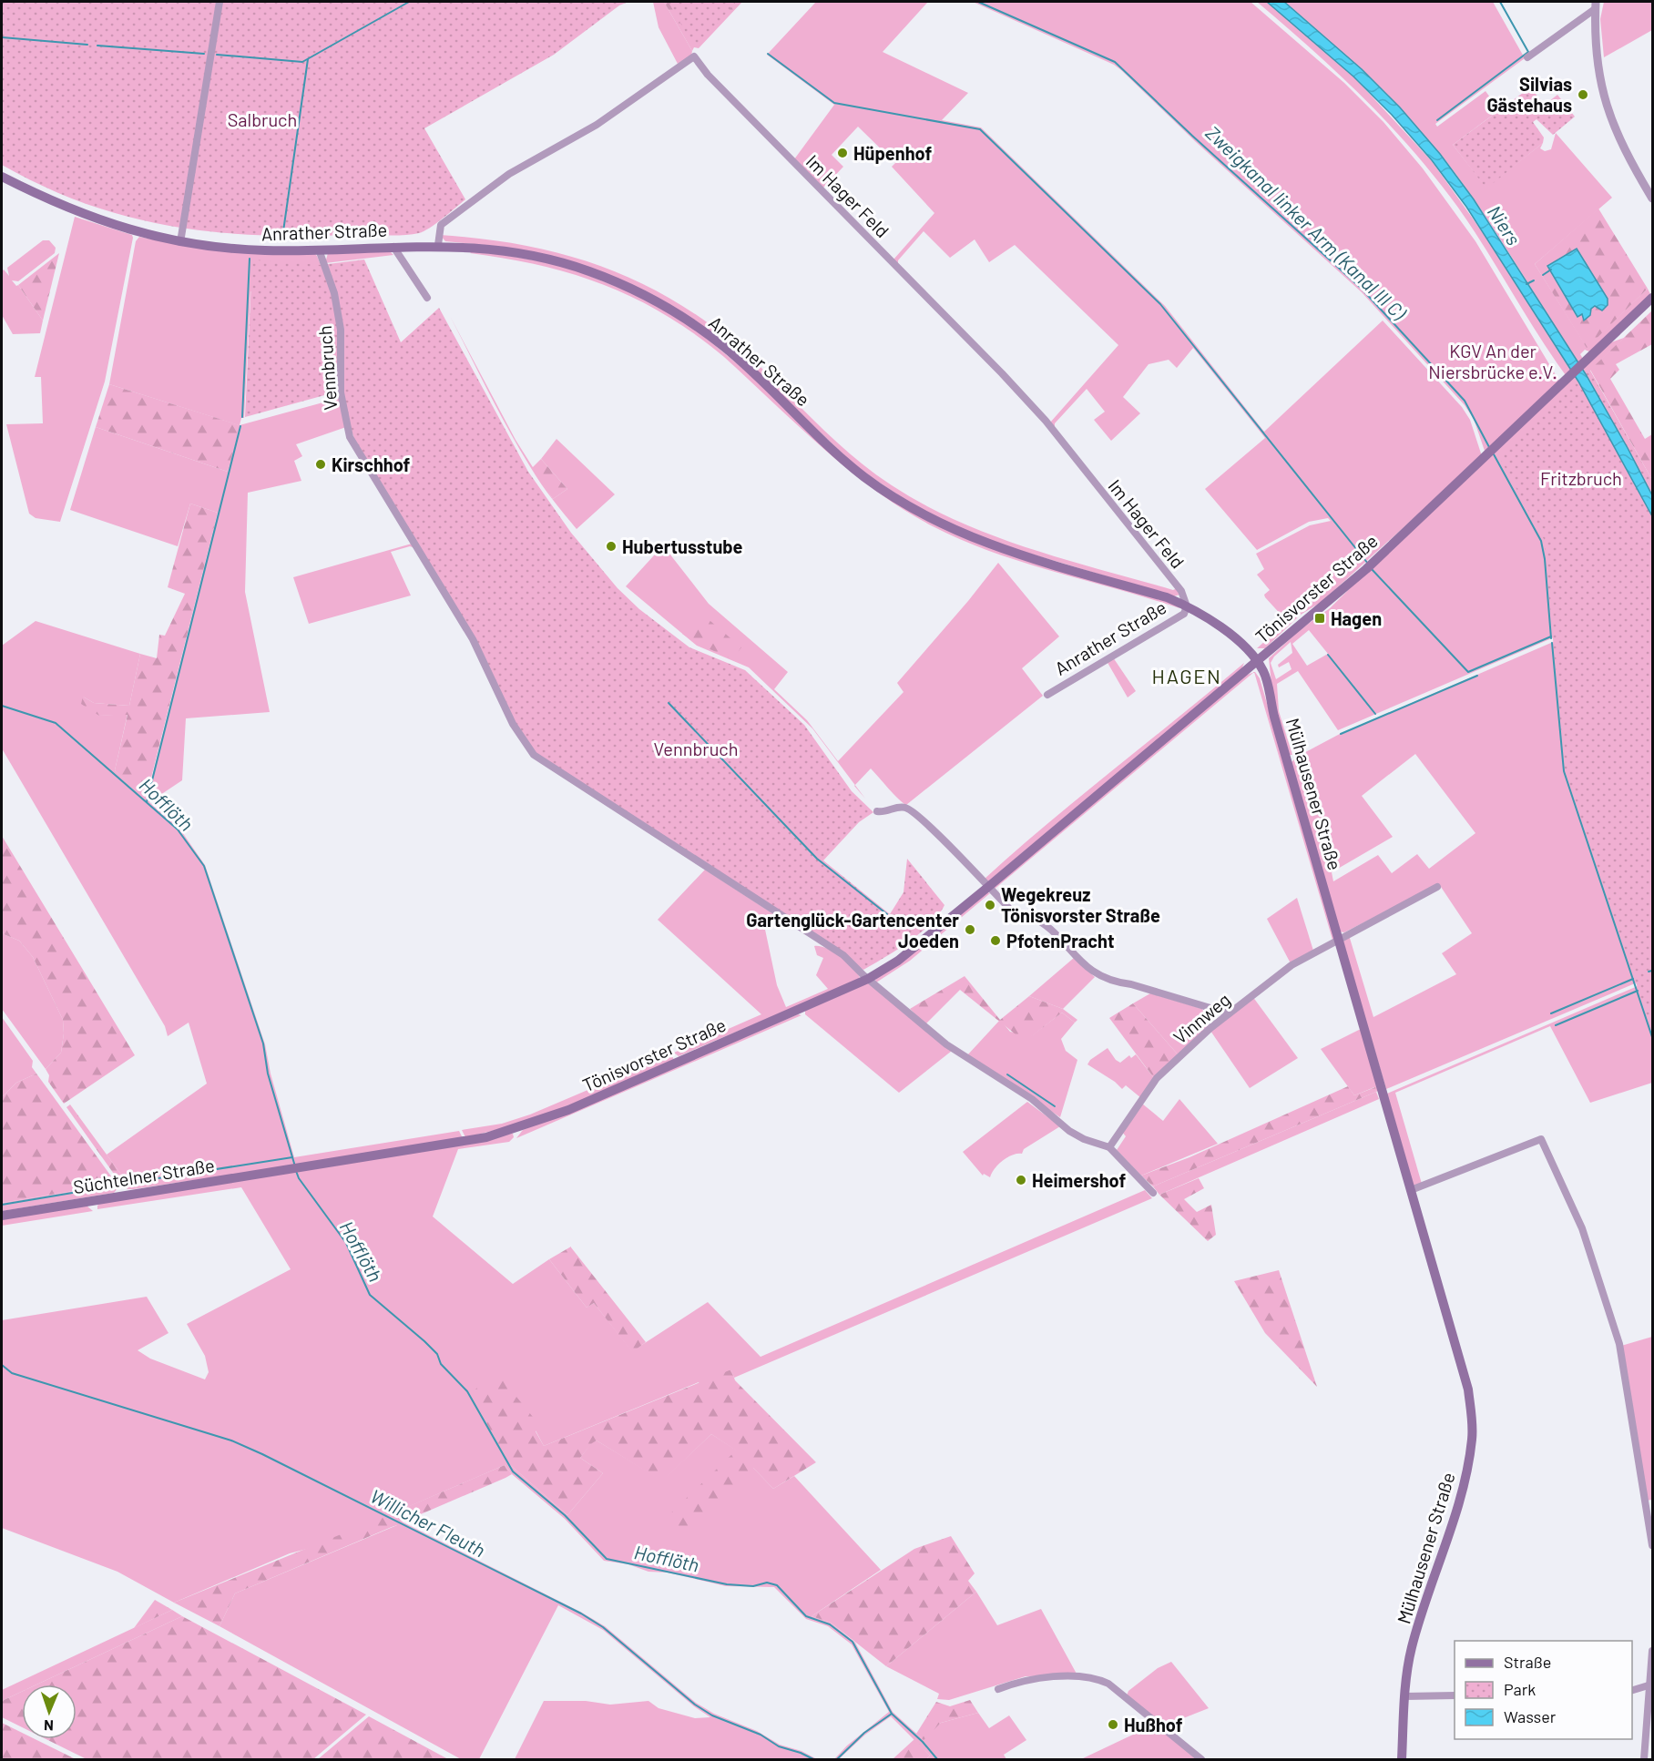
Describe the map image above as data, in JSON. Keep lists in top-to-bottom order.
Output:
{
  "streets": {
    "main road": [
      "Anrather Straße",
      "Tönisvorster Straße",
      "Mülhausener Straße",
      "Süchtelner Straße"
    ],
    "street": ["Im Hager Feld", "Vennbruch", "Vinnweg"]
  },
  "crossings": [
    ["Im Hager Feld", "Anrather Straße"],
    ["Anrather Straße", "Vennbruch"],
    ["Anrather Straße", "Tönisvorster Straße"],
    ["Anrather Straße", "Mülhausener Straße"],
    ["Vennbruch", "Tönisvorster Straße"],
    ["Tönisvorster Straße", "Mülhausener Straße"],
    ["Tönisvorster Straße", "Süchtelner Straße"],
    ["Mülhausener Straße", "Vinnweg"]
  ],
  "districts": ["HAGEN"],
  "water": [
    "Zweigkanal linker Arm (Kanal III C)",
    "Niers",
    "Hofflöth",
    "Willicher Fleuth"
  ],
  "parks": [
    "Salbruch",
    "KGV An der Niersbrücke e.V.",
    "Fritzbruch",
    "Vennbruch"
  ],
  "places": {
    "other": [
      "Silvias Gästehaus",
      "Hüpenhof",
      "Kirschhof",
      "Hubertusstube",
      "Wegekreuz Tönisvorster Straße",
      "Gartenglück-Gartencenter Joeden",
      "PfotenPracht",
      "Heimershof",
      "Hußhof"
    ],
    "transit": ["Hagen"]
  },
  "legend": ["Straße", "Park", "Wasser"],
  "north": "bottom"
}
